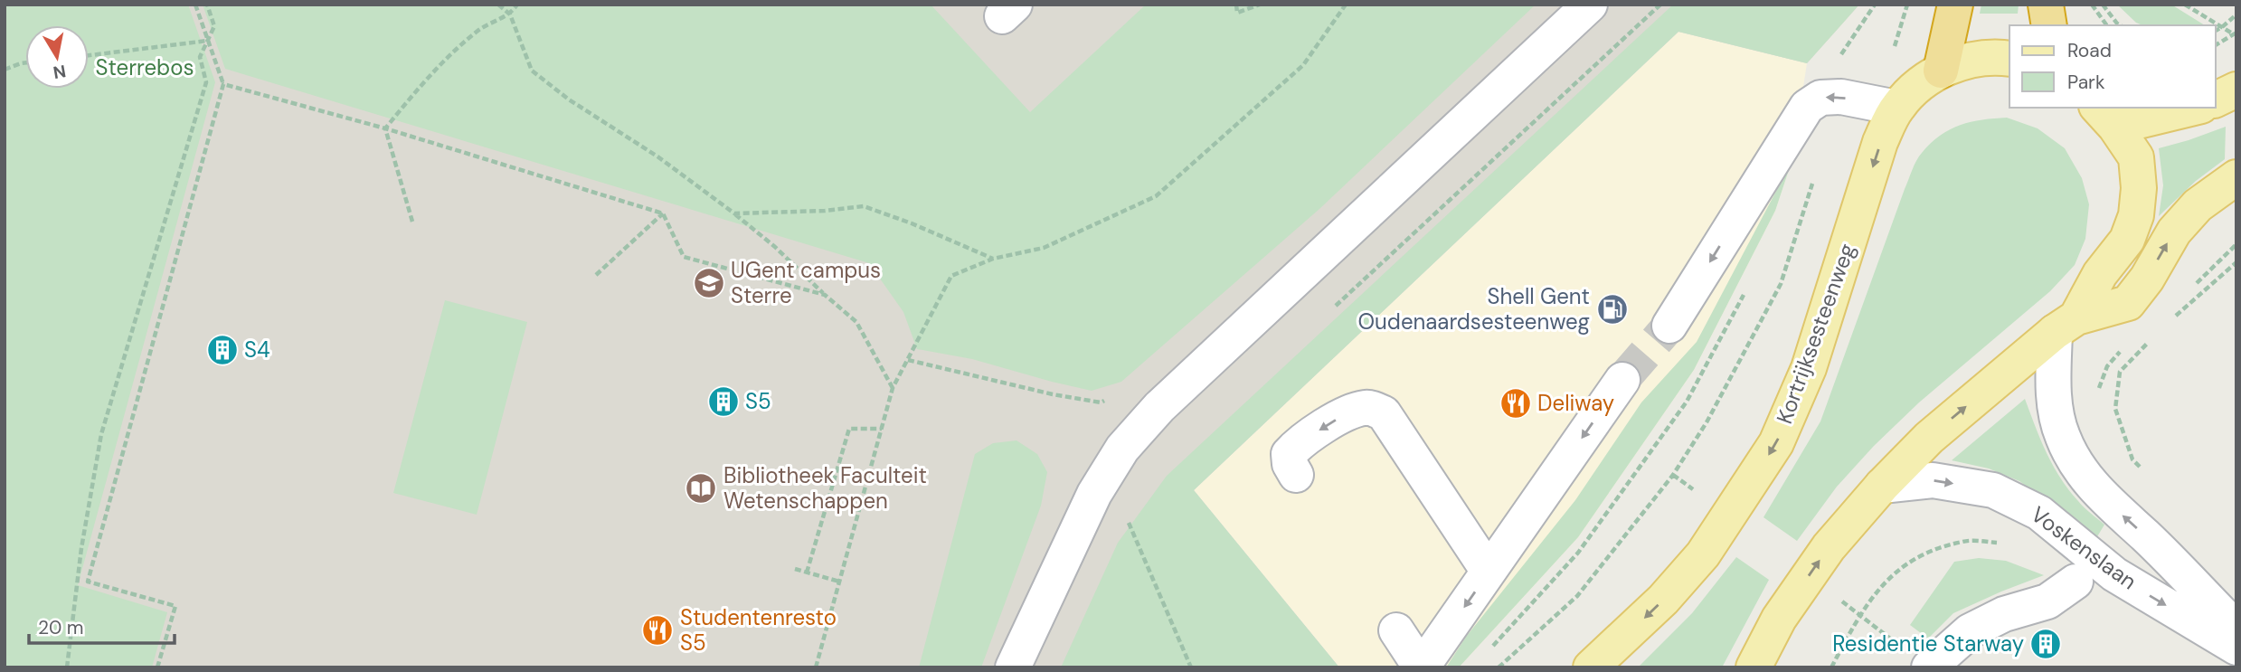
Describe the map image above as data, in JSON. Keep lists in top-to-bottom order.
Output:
{
  "streets": {
    "main road": ["Kortrijksesteenweg"],
    "street": ["Voskenslaan"]
  },
  "parks": ["Sterrebos"],
  "places": {
    "school or university": ["UGent campus Sterre"],
    "fuel station": ["Shell Gent Oudenaardsesteenweg"],
    "building": ["S4", "S5", "Residentie Starway"],
    "restaurant": ["Deliway", "Studentenresto S5"],
    "library": ["Bibliotheek Faculteit Wetenschappen"]
  },
  "legend": ["Road", "Park"],
  "scale_bar": "20 m",
  "north": "bottom"
}
